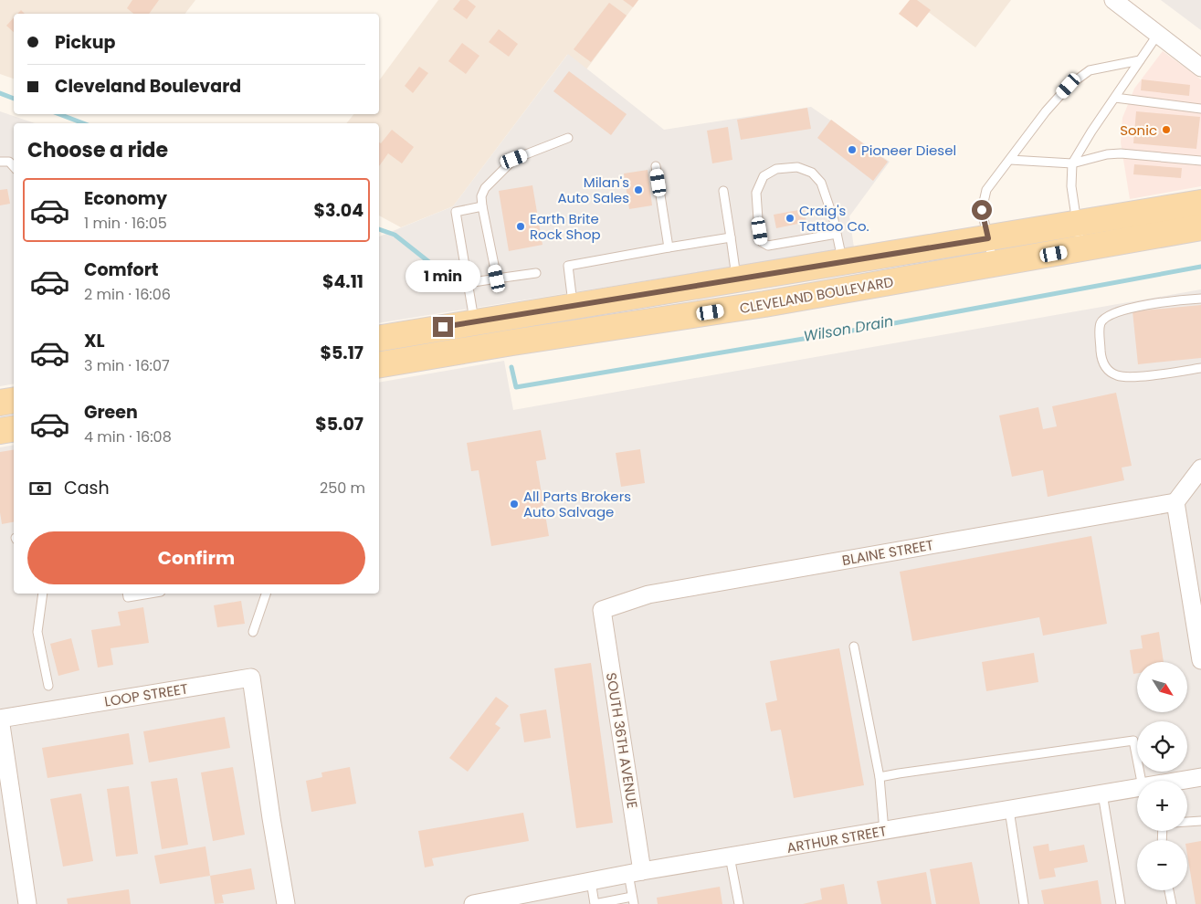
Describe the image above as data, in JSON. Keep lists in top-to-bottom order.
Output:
{
  "streets": {
    "main road": ["CLEVELAND BOULEVARD"],
    "street": [
      "BLAINE STREET",
      "LOOP STREET",
      "SOUTH 36TH AVENUE",
      "ARTHUR STREET"
    ]
  },
  "crossings": [
    ["BLAINE STREET", "SOUTH 36TH AVENUE"],
    ["SOUTH 36TH AVENUE", "ARTHUR STREET"]
  ],
  "water": ["Wilson Drain"],
  "places": [
    "Sonic",
    "Pioneer Diesel",
    "Milan's Auto Sales",
    "Craig's Tattoo Co.",
    "Earth Brite Rock Shop",
    "All Parts Brokers Auto Salvage"
  ],
  "north": "bottom right",
  "page": {
    "banner": ["Pickup", "Cleveland Boulevard"],
    "heading": "Choose a ride",
    "list": [
      {
        "name": "Economy",
        "note": "1 min · 16:05",
        "value": "$3.04"
      },
      {
        "name": "Comfort",
        "note": "2 min · 16:06",
        "value": "$4.11"
      },
      {
        "name": "XL",
        "note": "3 min · 16:07",
        "value": "$5.17"
      },
      {
        "name": "Green",
        "note": "4 min · 16:08",
        "value": "$5.07"
      }
    ],
    "bubble": "1 min",
    "pay": ["Cash", "250 m"],
    "buttons": "Confirm",
    "map_buttons": ["+", "−"]
  }
}
